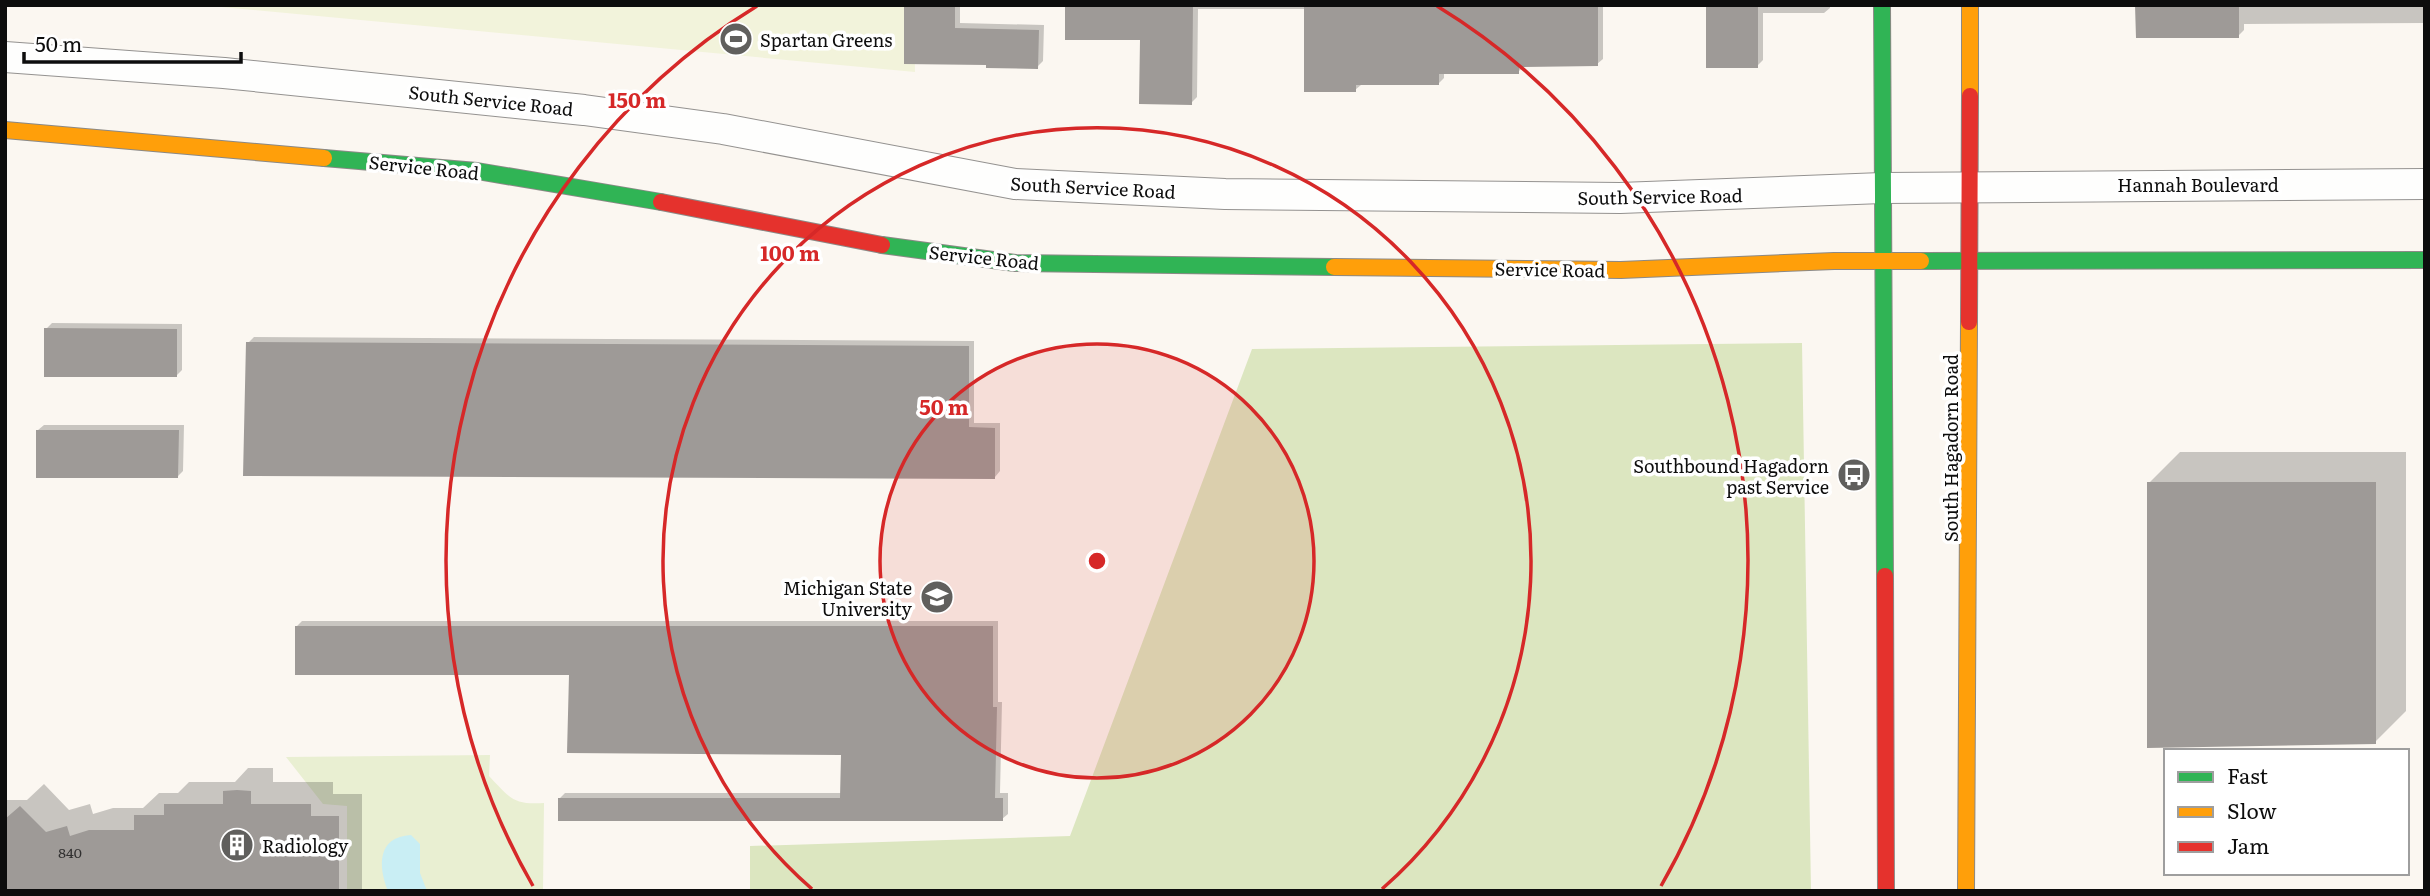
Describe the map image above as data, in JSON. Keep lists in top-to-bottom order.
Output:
{
  "streets": {
    "street": [
      "South Service Road",
      "Service Road",
      "Hannah Boulevard",
      "South Hagadorn Road"
    ]
  },
  "crossings": [
    ["South Service Road", "Hannah Boulevard"],
    ["South Service Road", "South Hagadorn Road"],
    ["Service Road", "South Hagadorn Road"],
    ["Hannah Boulevard", "South Hagadorn Road"]
  ],
  "places": {
    "sports": ["Spartan Greens"],
    "bus stop": ["Southbound Hagadorn past Service"],
    "school or university": ["Michigan State University"],
    "building": ["Radiology"]
  },
  "house_numbers": ["840"],
  "legend": ["Fast", "Slow", "Jam"],
  "scale_bar": "50 m",
  "rings": ["150 m", "100 m", "50 m"]
}
